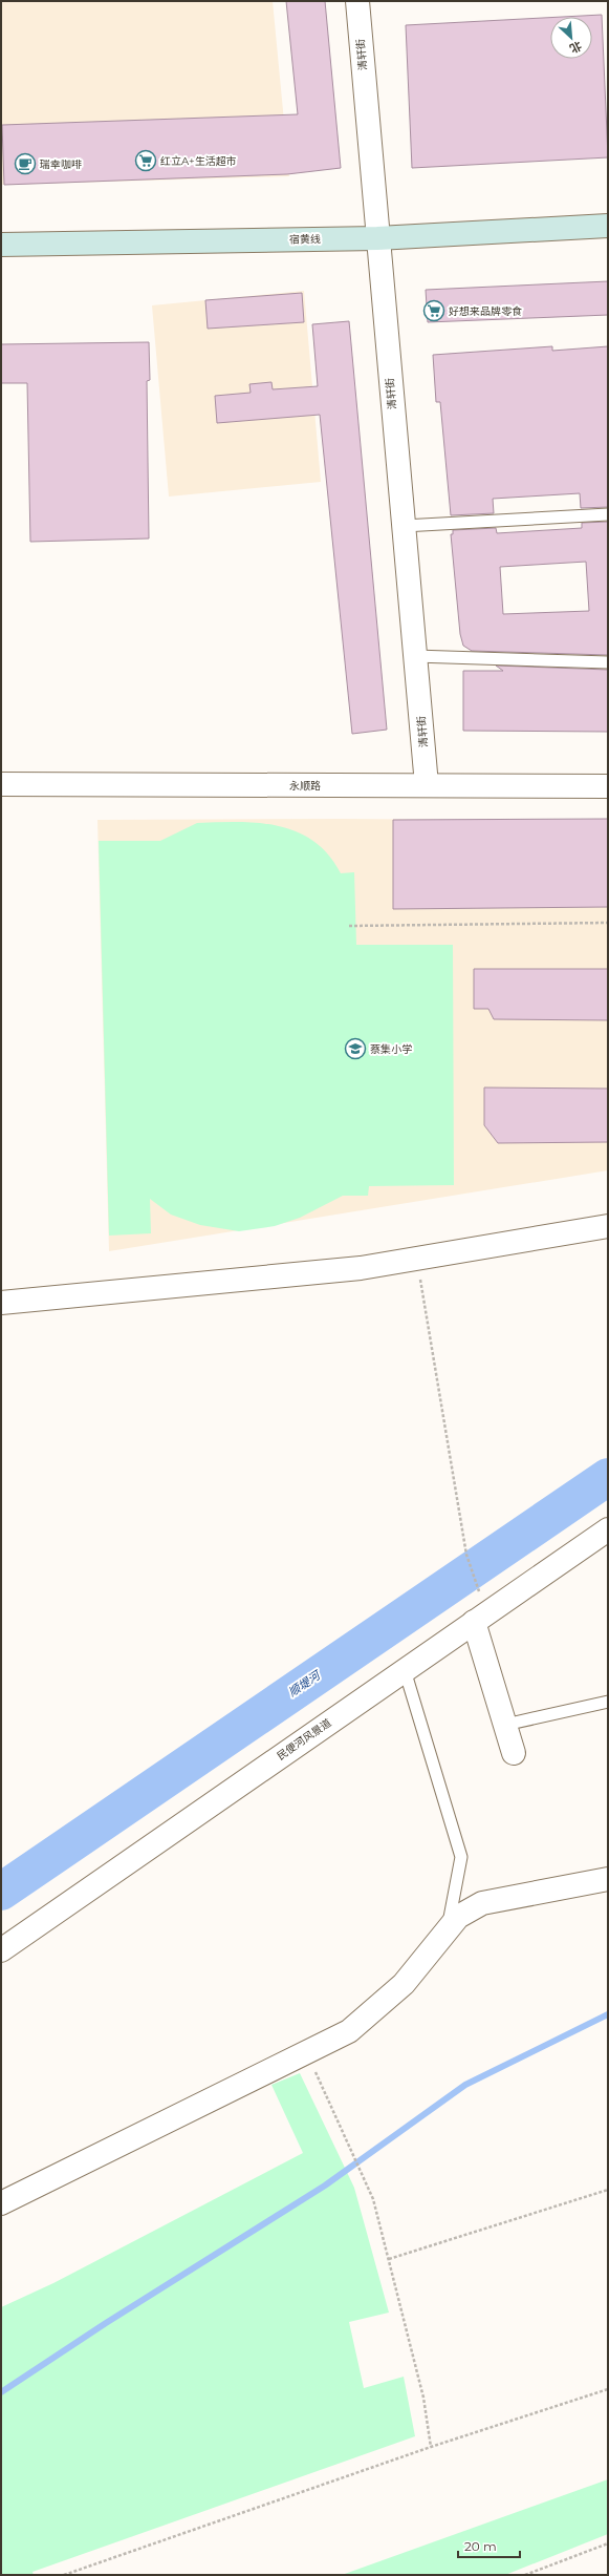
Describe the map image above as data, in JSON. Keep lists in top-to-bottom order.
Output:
{
  "streets": {
    "main road": ["宿黄线"],
    "street": ["清轩街", "永顺路", "民便河风景道"]
  },
  "crossings": [
    ["清轩街", "宿黄线"],
    ["清轩街", "永顺路"]
  ],
  "water": ["顺堤河"],
  "places": {
    "supermarket": ["红立A+生活超市", "好想来品牌零食"],
    "cafe": ["瑞幸咖啡"],
    "school or university": ["蔡集小学"]
  },
  "scale_bar": "20 m",
  "north": "bottom right"
}
